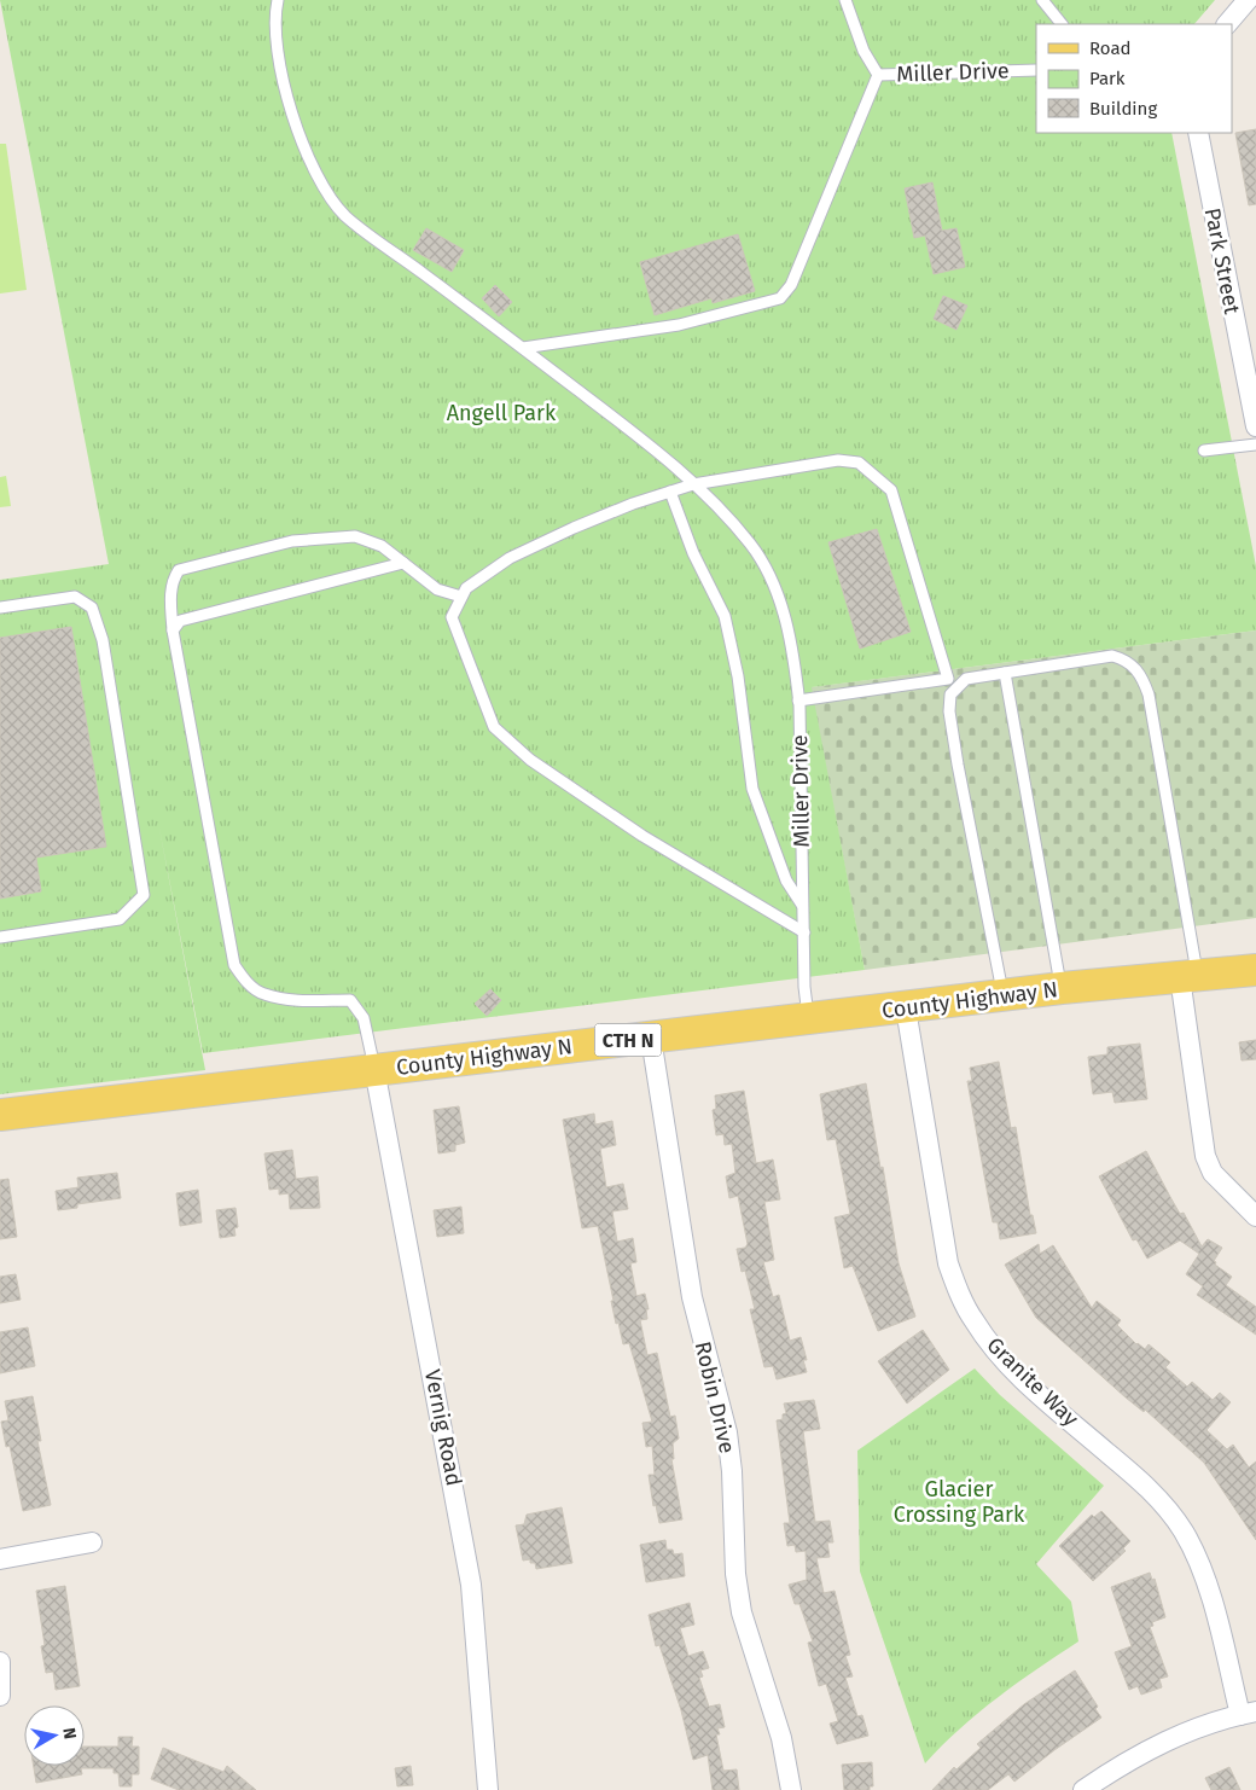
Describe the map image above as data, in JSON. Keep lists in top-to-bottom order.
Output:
{
  "streets": {
    "main road": ["County Highway N", "CTH N"],
    "street": [
      "Park Street",
      "Granite Way",
      "Robin Drive",
      "Vernig Road"
    ],
    "lane": ["Miller Drive"]
  },
  "crossings": [
    ["Miller Drive", "County Highway N"],
    ["County Highway N", "Granite Way"],
    ["County Highway N", "Robin Drive"],
    ["County Highway N", "Vernig Road"]
  ],
  "parks": ["Angell Park", "Glacier Crossing Park"],
  "legend": ["Road", "Park", "Building"],
  "north": "right"
}
